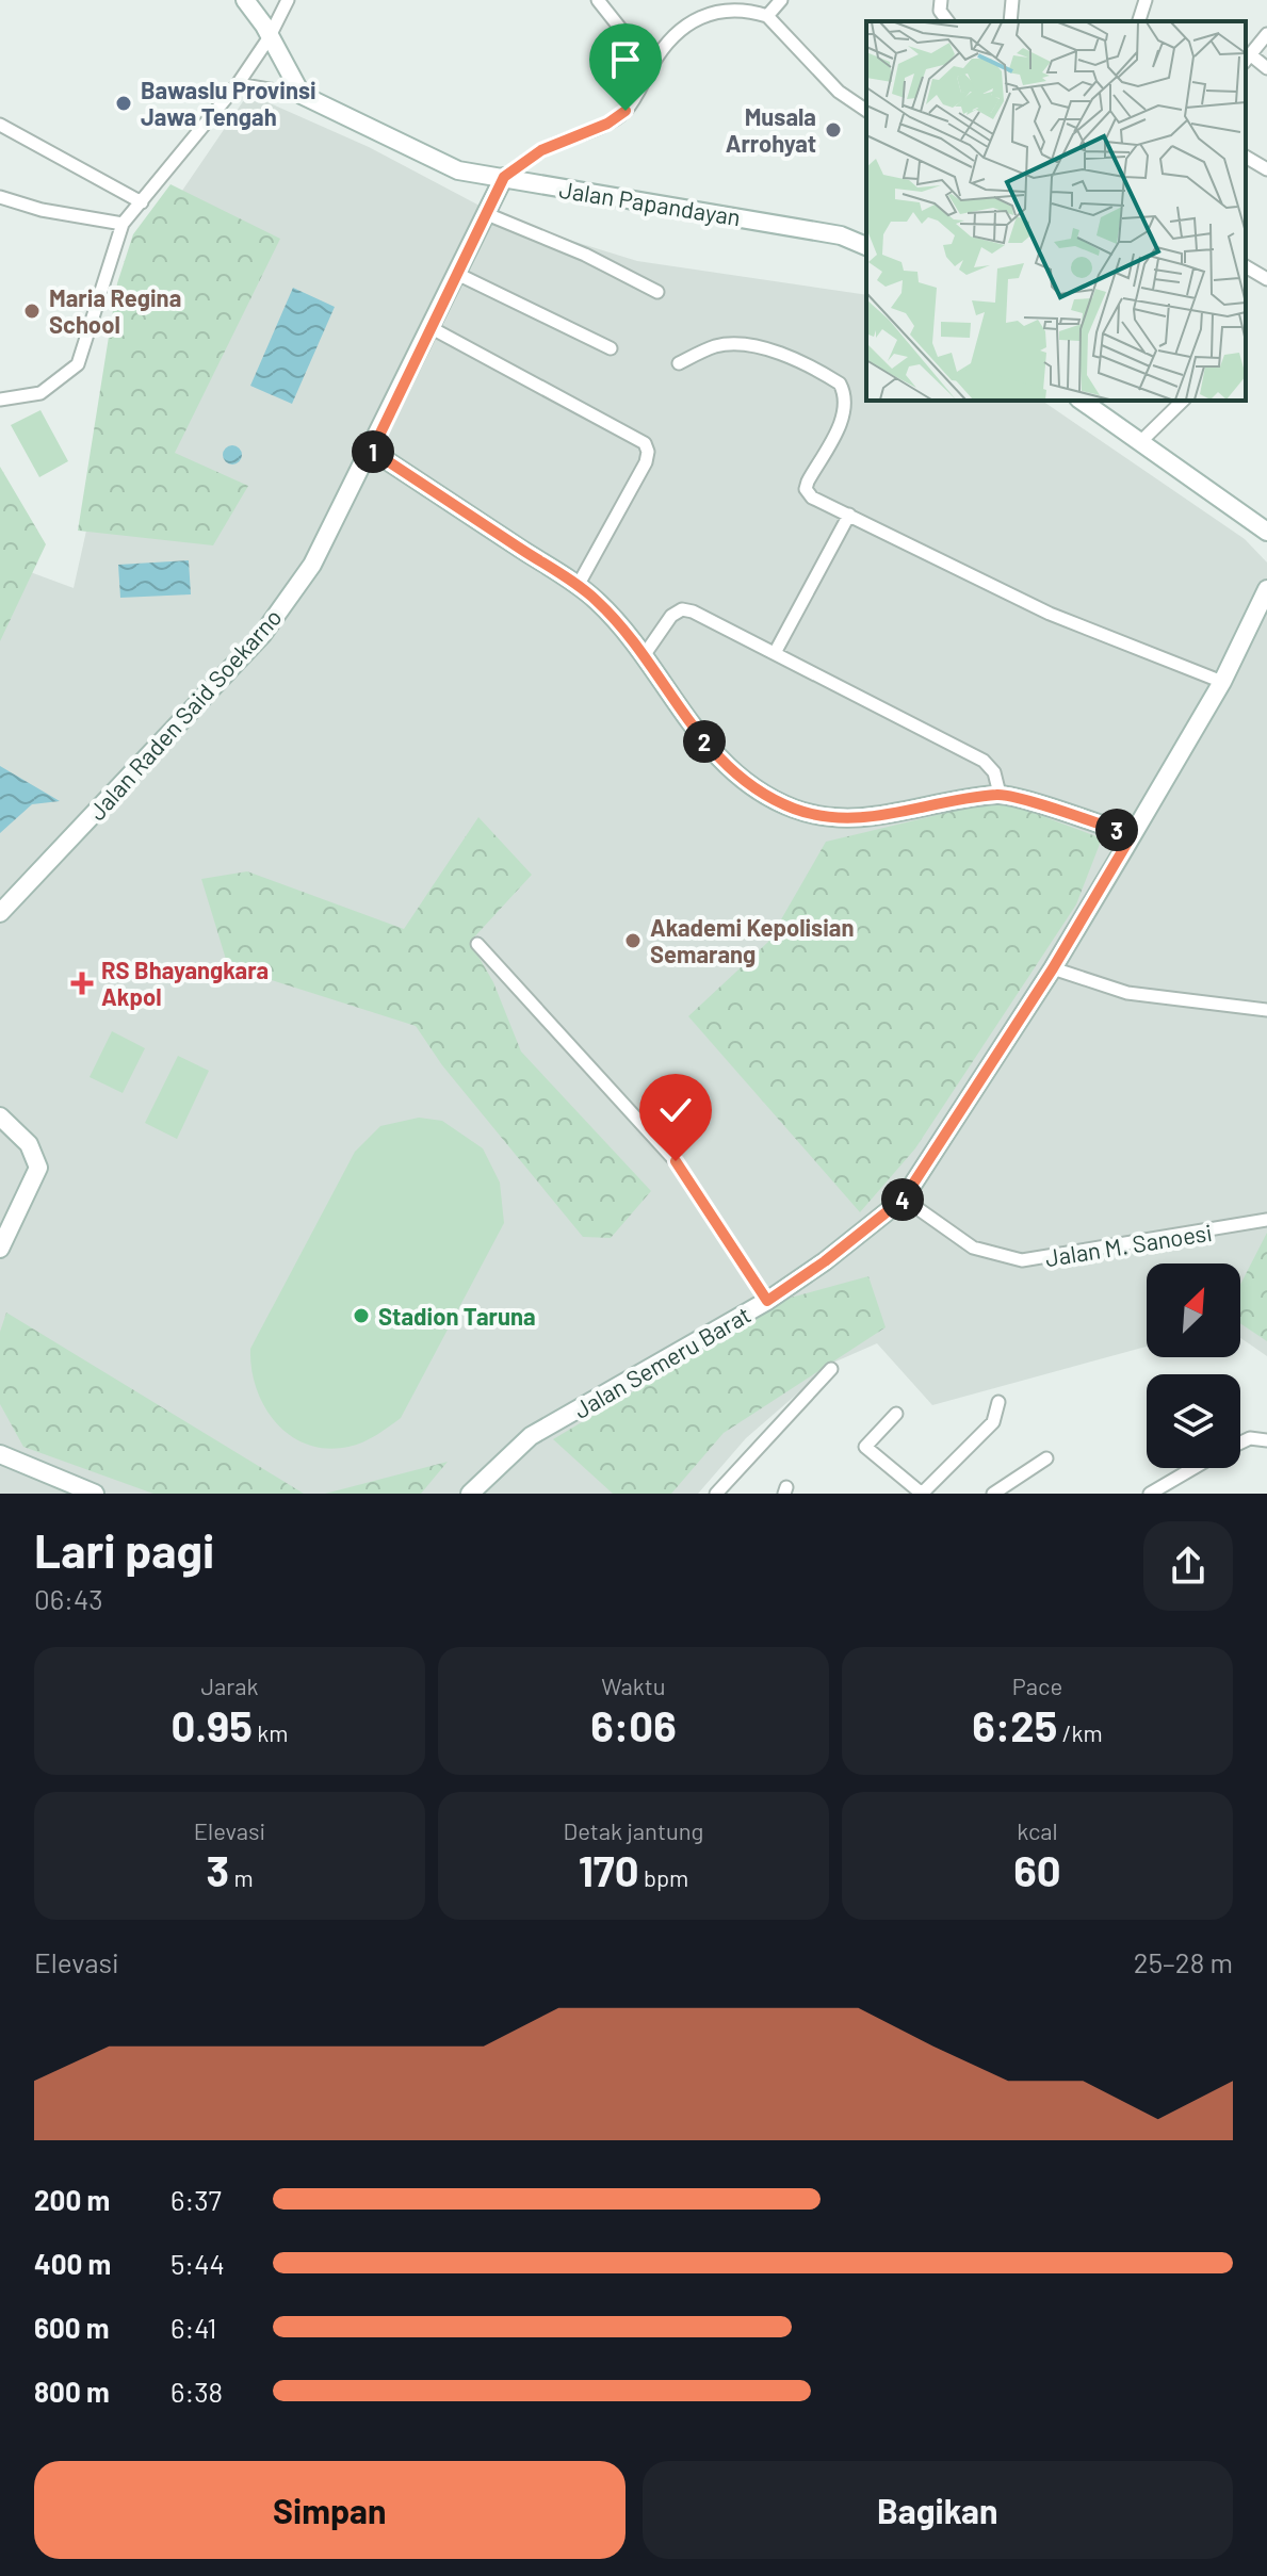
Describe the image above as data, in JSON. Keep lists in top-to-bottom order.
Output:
{
  "streets": {
    "street": [
      "Jalan Papandayan",
      "Jalan Raden Said Soekarno",
      "Jalan M. Sanoesi",
      "Jalan Semeru Barat"
    ]
  },
  "crossings": [
    ["Jalan Papandayan", "Jalan Raden Said Soekarno"],
    ["Jalan M. Sanoesi", "Jalan Semeru Barat"]
  ],
  "places": {
    "other": [
      "Bawaslu Provinsi Jawa Tengah",
      "Musala Arrohyat",
      "Maria Regina School",
      "Akademi Kepolisian Semarang",
      "Stadion Taruna"
    ],
    "health": ["RS Bhayangkara Akpol"]
  },
  "north": "top right",
  "page": {
    "pins": [
      "1",
      "2",
      "3",
      "4"
    ],
    "heading": ["Lari pagi", "06:43"],
    "stats": [
      ["Jarak", "0.95 km"],
      ["Waktu", "6:06"],
      ["Pace", "6:25 /km"],
      ["Elevasi", "3 m"],
      ["Detak jantung", "170 bpm"],
      ["kcal", "60"]
    ],
    "chart": ["Elevasi", "25–28 m"],
    "list": [
      {
        "name": "200 m",
        "note": "6:37"
      },
      {
        "name": "400 m",
        "note": "5:44"
      },
      {
        "name": "600 m",
        "note": "6:41"
      },
      {
        "name": "800 m",
        "note": "6:38"
      }
    ],
    "buttons": ["Simpan", "Bagikan"]
  }
}
